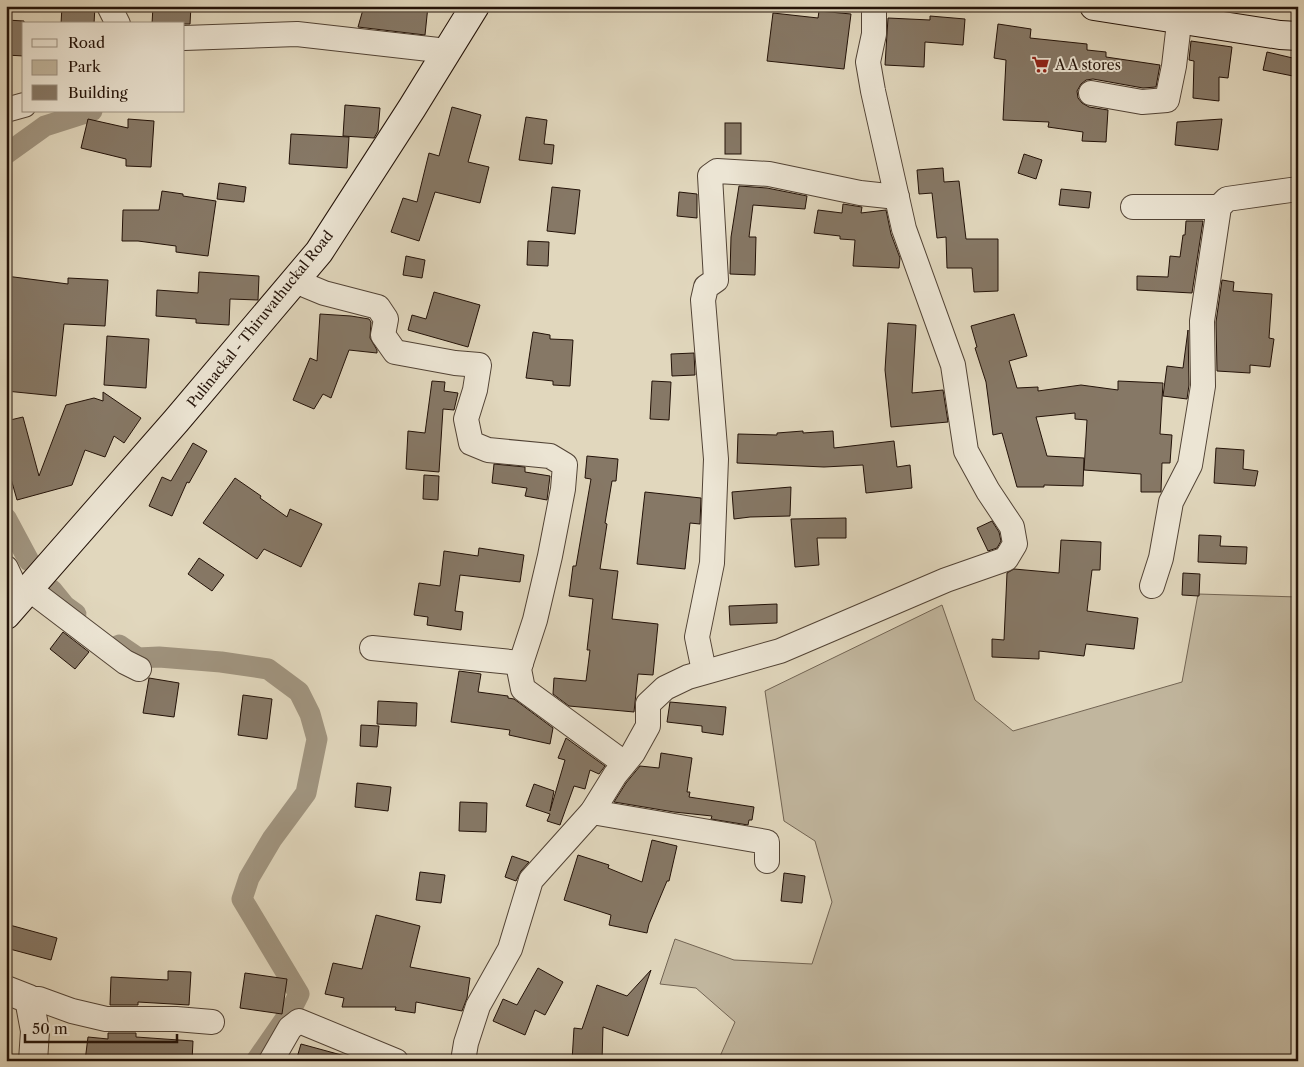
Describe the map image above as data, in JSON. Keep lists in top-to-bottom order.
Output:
{
  "streets": {
    "main road": ["Pulinackal - Thiruvathuckal Road"]
  },
  "places": {
    "supermarket": ["A A stores"]
  },
  "legend": ["Road", "Park", "Building"],
  "scale_bar": "50 m"
}
